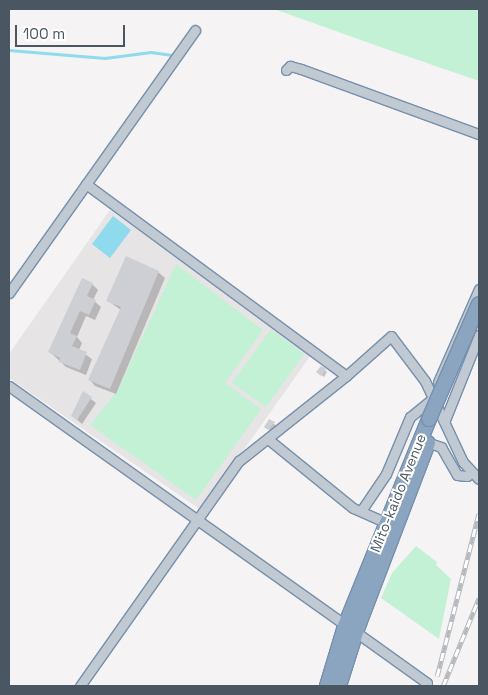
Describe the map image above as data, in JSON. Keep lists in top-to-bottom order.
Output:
{
  "streets": {
    "highway": ["Mito-kaido Avenue"]
  },
  "scale_bar": "100 m"
}
